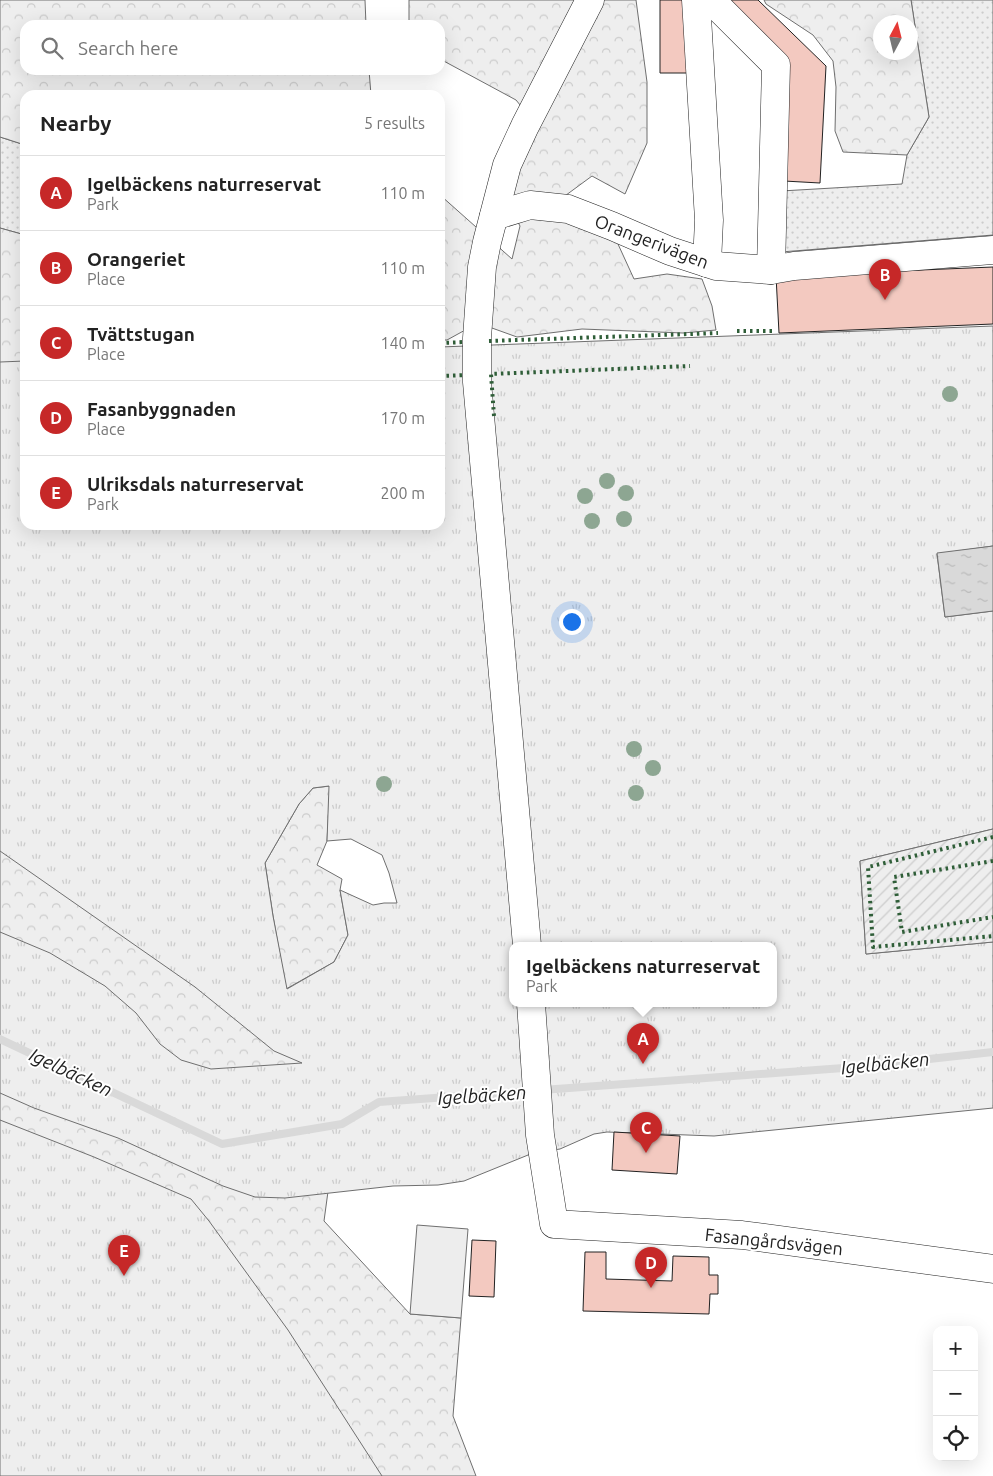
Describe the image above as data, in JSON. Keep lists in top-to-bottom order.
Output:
{
  "streets": {
    "lane": ["Orangerivägen", "Fasangårdsvägen"]
  },
  "water": ["Igelbäcken"],
  "north": "top",
  "page": {
    "search": "Search here",
    "heading": ["Nearby", "5 results"],
    "list": [
      {
        "mark": "A",
        "name": "Igelbäckens naturreservat",
        "note": "Park",
        "value": "110 m"
      },
      {
        "mark": "B",
        "name": "Orangeriet",
        "note": "Place",
        "value": "110 m"
      },
      {
        "mark": "C",
        "name": "Tvättstugan",
        "note": "Place",
        "value": "140 m"
      },
      {
        "mark": "D",
        "name": "Fasanbyggnaden",
        "note": "Place",
        "value": "170 m"
      },
      {
        "mark": "E",
        "name": "Ulriksdals naturreservat",
        "note": "Park",
        "value": "200 m"
      }
    ],
    "pins": [
      "B",
      "A",
      "C",
      "E",
      "D"
    ],
    "popup": ["Igelbäckens naturreservat", "Park"],
    "map_buttons": ["+", "−"]
  }
}
